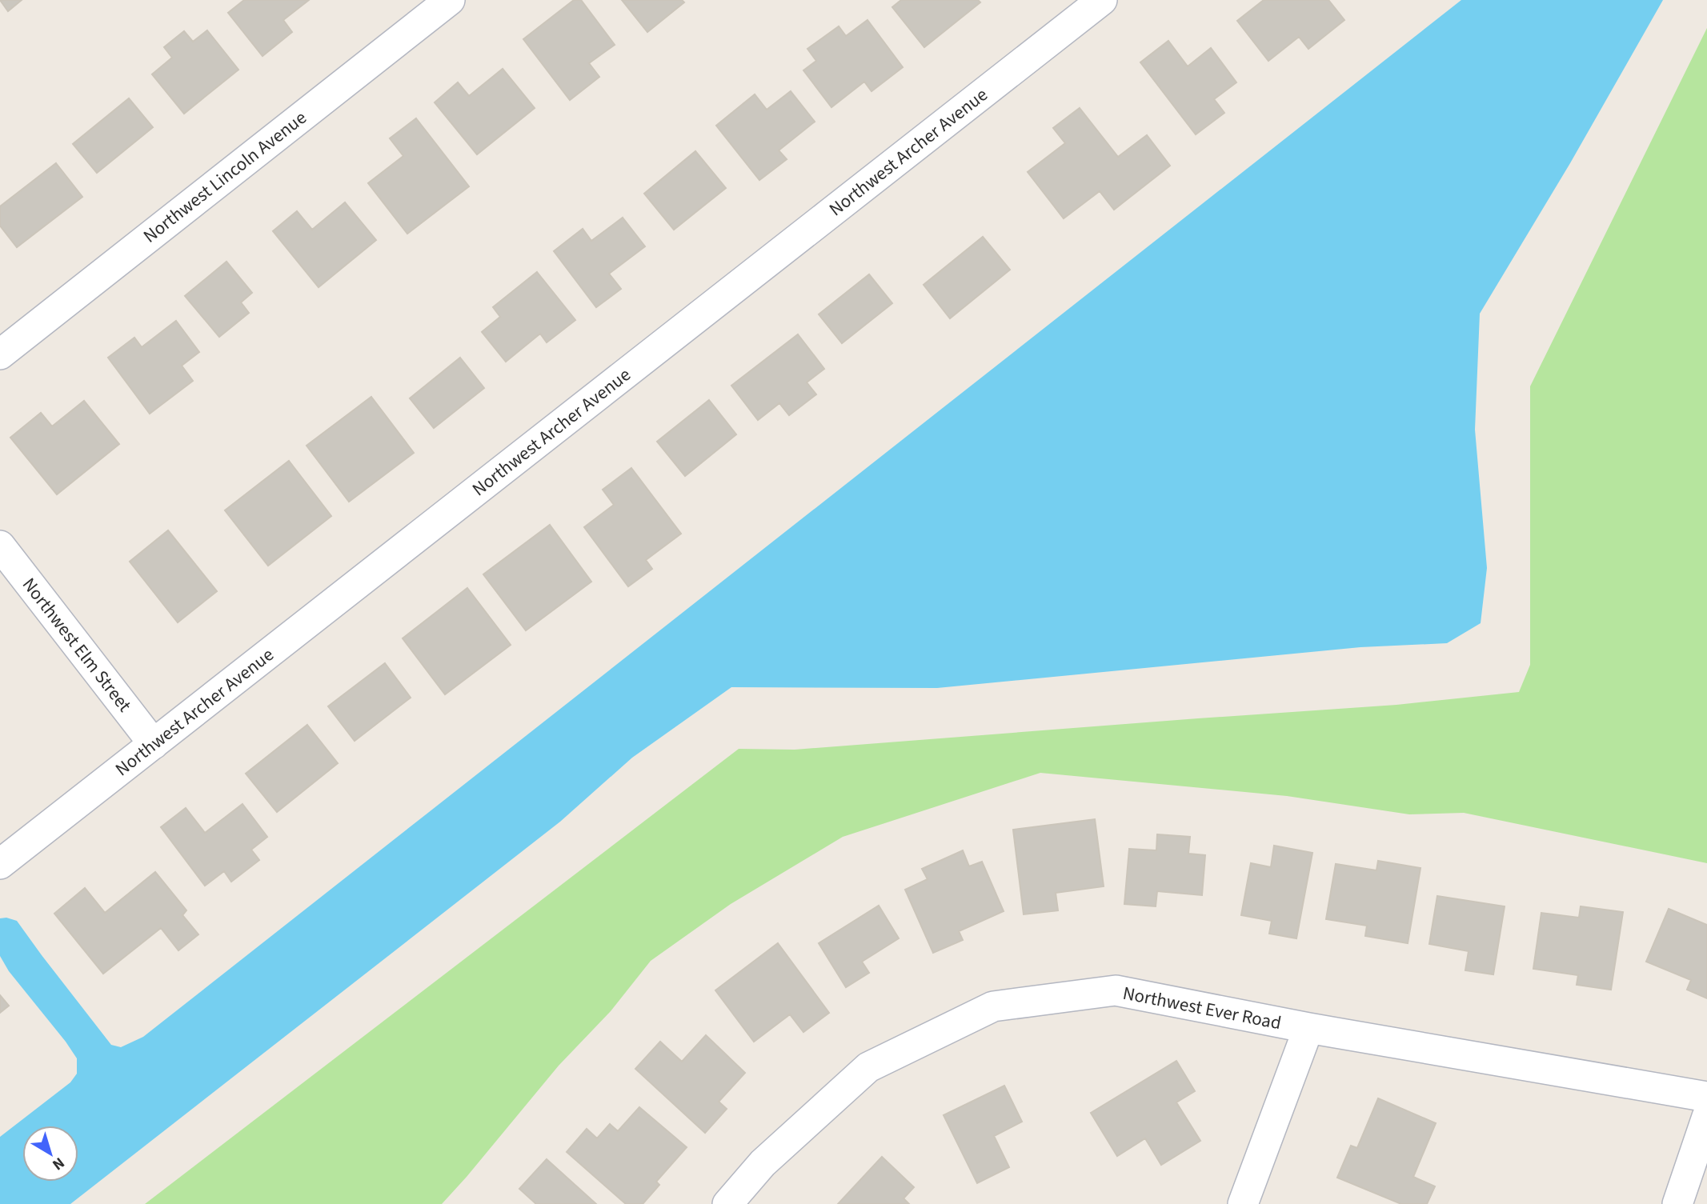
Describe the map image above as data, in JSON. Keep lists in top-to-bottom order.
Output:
{
  "streets": {
    "street": [
      "Northwest Archer Avenue",
      "Northwest Lincoln Avenue",
      "Northwest Elm Street",
      "Northwest Ever Road"
    ]
  },
  "crossings": [
    ["Northwest Archer Avenue", "Northwest Elm Street"]
  ],
  "north": "bottom right"
}
